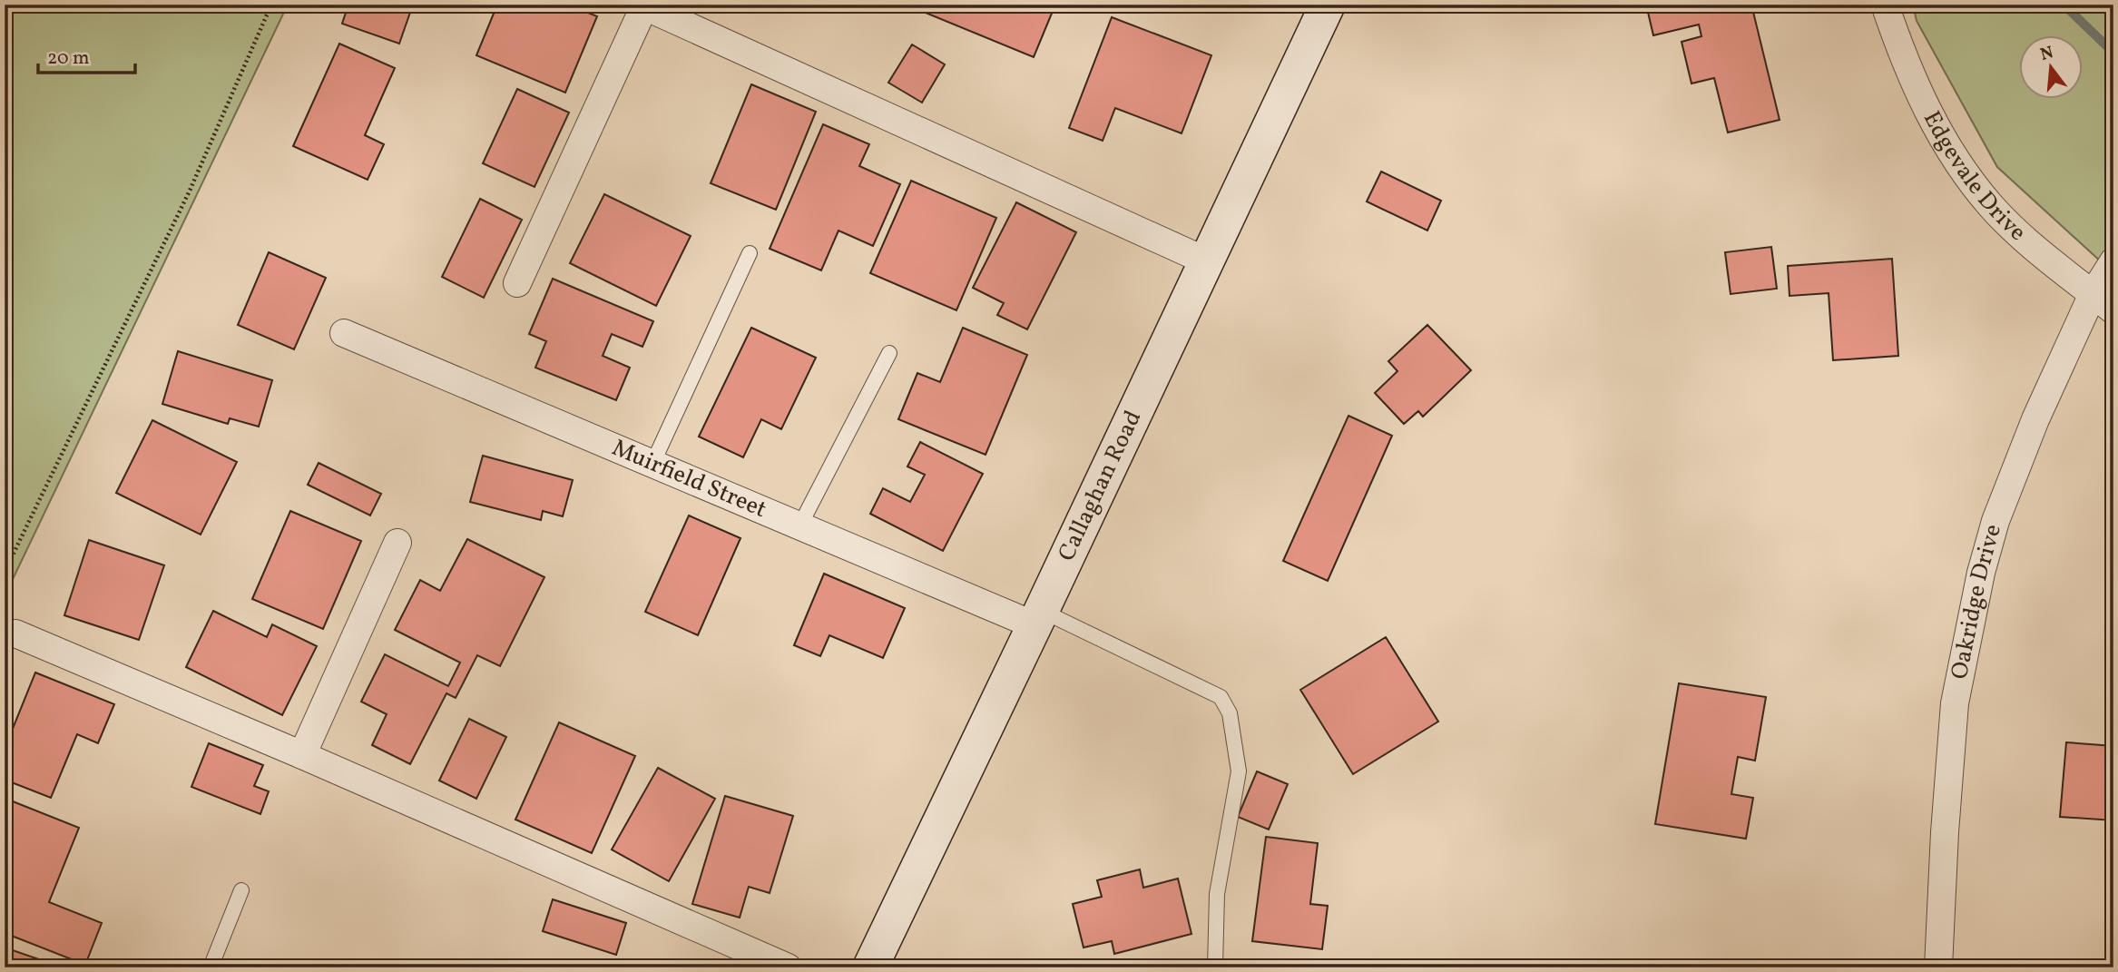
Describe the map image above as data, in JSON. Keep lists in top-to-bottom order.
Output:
{
  "streets": {
    "main road": ["Callaghan Road"],
    "street": ["Edgevale Drive", "Muirfield Street", "Oakridge Drive"]
  },
  "crossings": [
    ["Edgevale Drive", "Oakridge Drive"],
    ["Muirfield Street", "Callaghan Road"]
  ],
  "scale_bar": "20 m",
  "north": "top"
}
